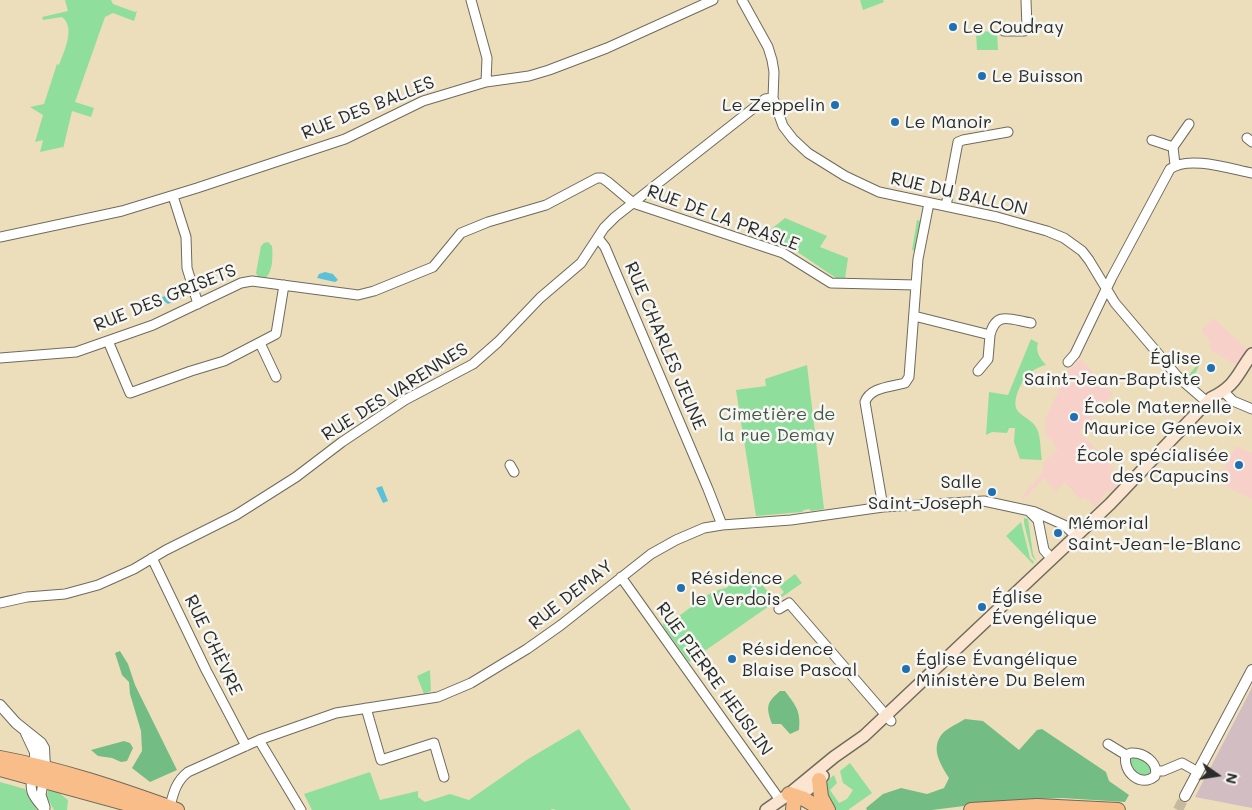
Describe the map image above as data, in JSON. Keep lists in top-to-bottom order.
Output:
{
  "streets": {
    "street": [
      "RUE DES BALLES",
      "RUE DU BALLON",
      "RUE DE LA PRASLE",
      "RUE DES GRISETS",
      "RUE CHARLES JEUNE",
      "RUE DES VARENNES",
      "RUE DEMAY",
      "RUE CHÈVRE",
      "RUE PIERRE HEUSLIN"
    ]
  },
  "crossings": [
    ["RUE DU BALLON", "RUE DES VARENNES"],
    ["RUE DE LA PRASLE", "RUE DES GRISETS"],
    ["RUE DE LA PRASLE", "RUE DES VARENNES"],
    ["RUE DES GRISETS", "RUE DES VARENNES"],
    ["RUE CHARLES JEUNE", "RUE DES VARENNES"],
    ["RUE CHARLES JEUNE", "RUE DEMAY"],
    ["RUE DES VARENNES", "RUE CHÈVRE"],
    ["RUE DEMAY", "RUE CHÈVRE"],
    ["RUE DEMAY", "RUE PIERRE HEUSLIN"]
  ],
  "parks": ["Cimetière de la rue Demay"],
  "places": [
    "Le Coudray",
    "Le Buisson",
    "Le Zeppelin",
    "Le Manoir",
    "Église Saint-Jean-Baptiste",
    "École Maternelle Maurice Genevoix",
    "École spécialisée des Capucins",
    "Salle Saint-Joseph",
    "Mémorial Saint-Jean-le-Blanc",
    "Résidence le Verdois",
    "Église Évengélique",
    "Résidence Blaise Pascal",
    "Église Évangélique Ministère Du Belem"
  ],
  "north": "right"
}
